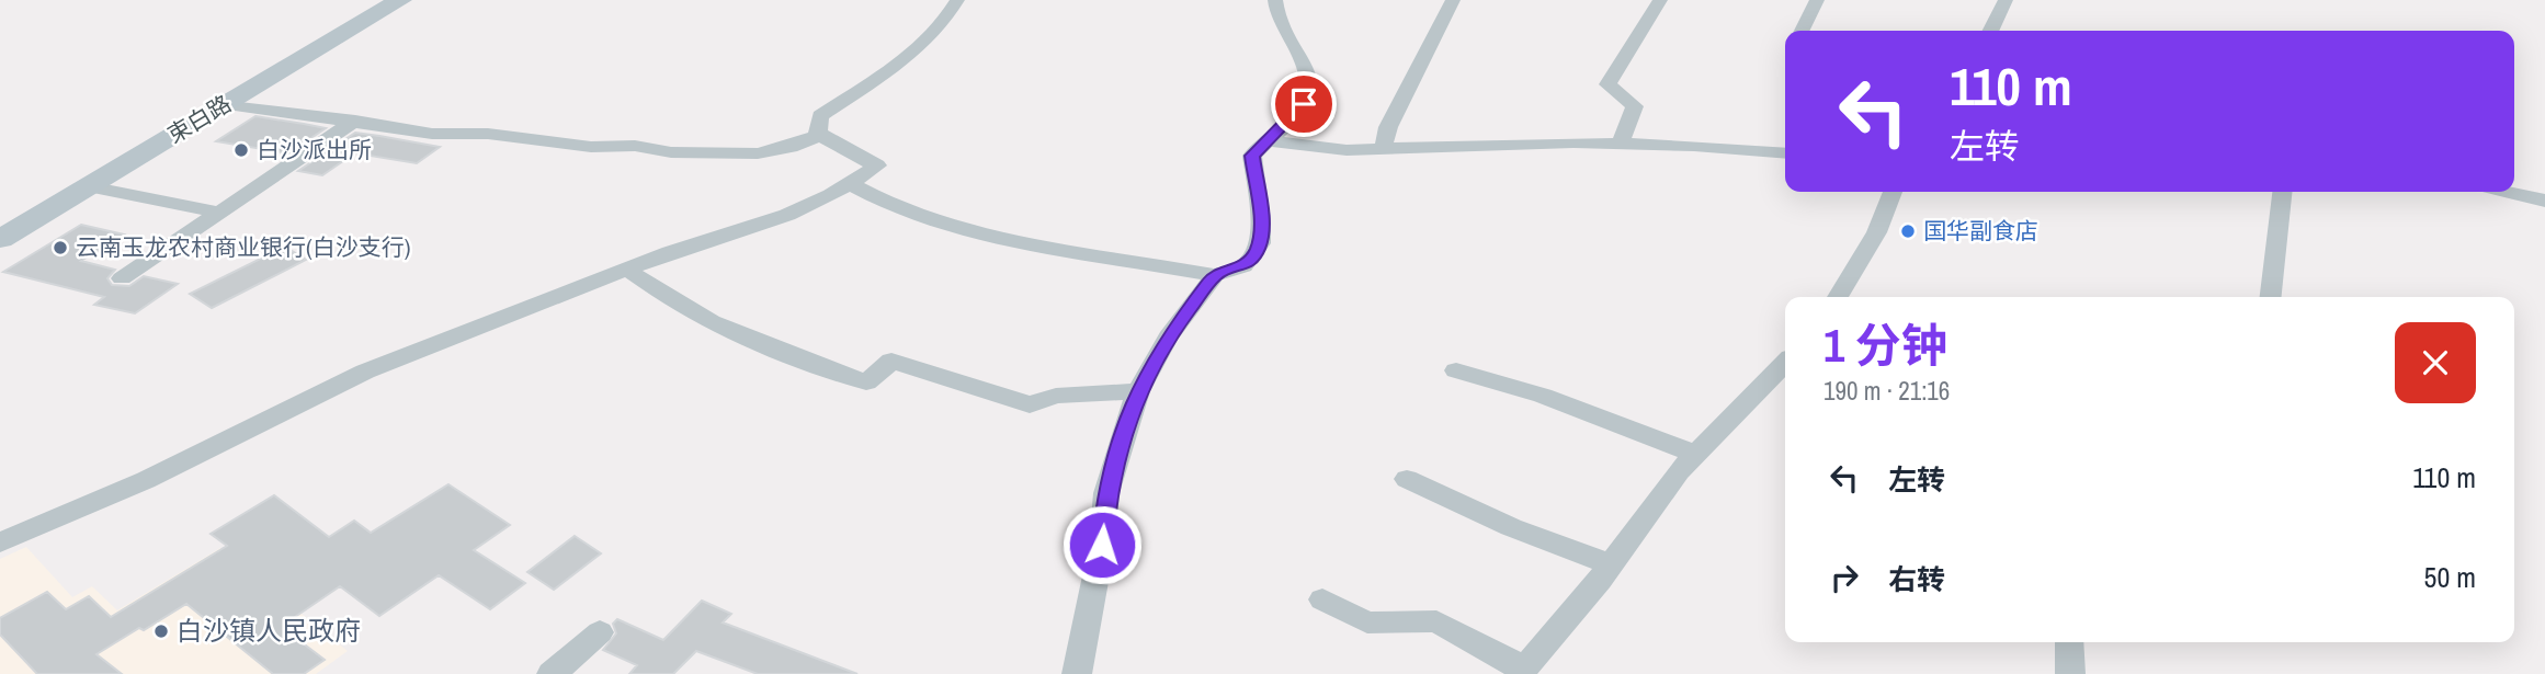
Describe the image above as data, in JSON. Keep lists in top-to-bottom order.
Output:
{
  "streets": {
    "main road": ["束白路"]
  },
  "places": [
    "白沙派出所",
    "国华副食店",
    "云南玉龙农村商业银行(白沙支行)",
    "白沙镇人民政府"
  ],
  "page": {
    "turn": ["110 m", "左转"],
    "heading": ["1 分钟", "190 m · 21:16"],
    "list": [
      {
        "name": "左转",
        "value": "110 m"
      },
      {
        "name": "右转",
        "value": "50 m"
      }
    ]
  }
}
